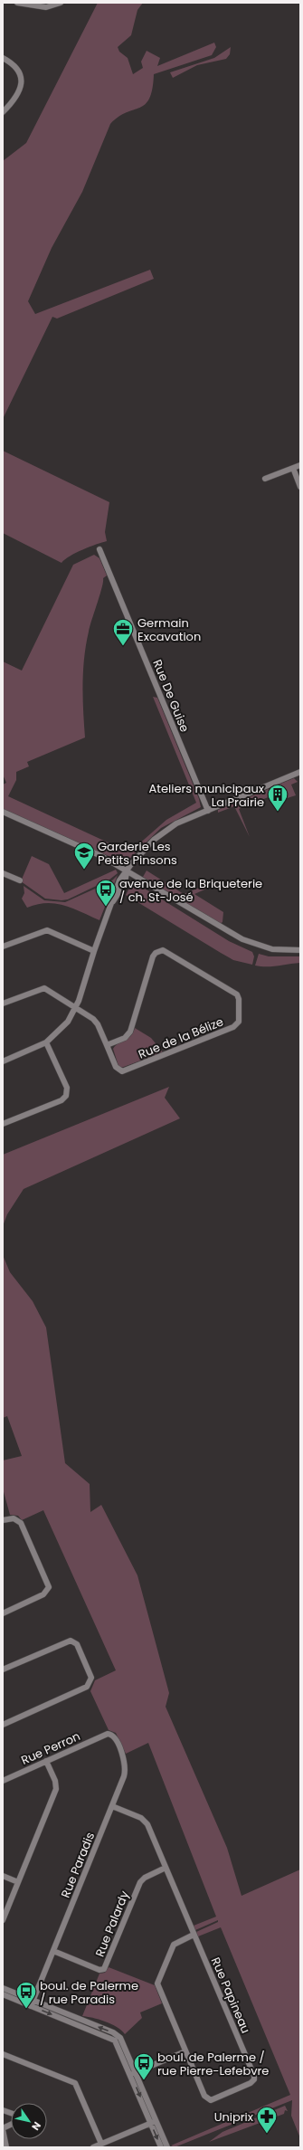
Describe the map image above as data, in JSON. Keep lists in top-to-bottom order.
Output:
{
  "streets": {
    "street": [
      "Rue De Guise",
      "Rue de la Bélize",
      "Rue Perron",
      "Rue Paradis",
      "Rue Palardy",
      "Rue Papineau"
    ]
  },
  "crossings": [
    ["Rue Perron", "Rue Paradis"],
    ["Rue Paradis", "Rue Palardy"],
    ["Rue Paradis", "Rue Papineau"],
    ["Rue Palardy", "Rue Papineau"]
  ],
  "places": {
    "office": ["Germain Excavation"],
    "building": ["Ateliers municipaux La Prairie"],
    "school or university": ["Garderie Les Petits Pinsons"],
    "bus stop": ["avenue de la Briqueterie / ch. St-José", "boul. de Palerme / rue Paradis", "boul. de Palerme / rue Pierre-Lefebvre"],
    "pharmacy": ["Uniprix"]
  },
  "north": "bottom right"
}
